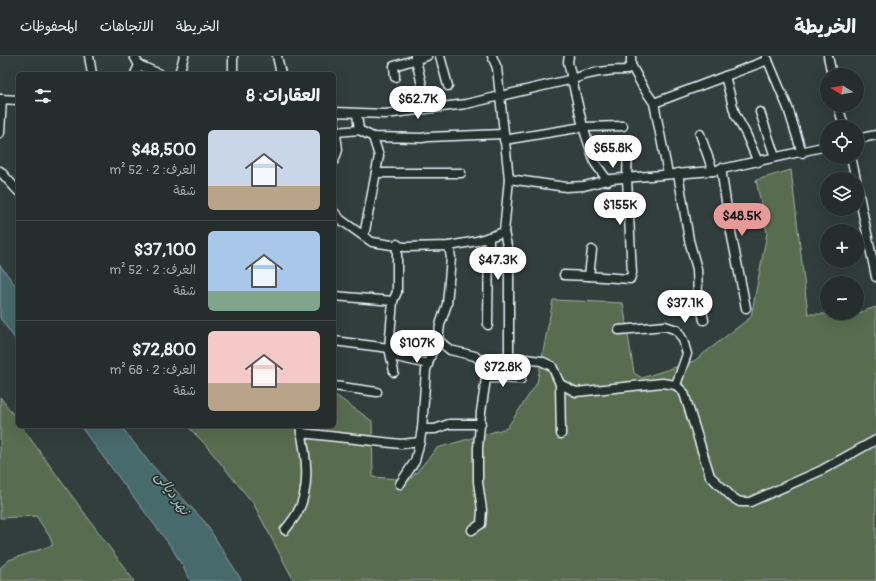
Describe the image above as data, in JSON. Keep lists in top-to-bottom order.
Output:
{
  "water": ["نهر ديالى"],
  "north": "left",
  "page": {
    "header": "الخريطة",
    "nav": ["الخريطة", "الاتجاهات", "المحفوظات"],
    "map_buttons": ["+", "−"],
    "heading": "العقارات: 8",
    "price": [
      "$62.7K",
      "$65.8K",
      "$155K",
      "$48.5K",
      "$47.3K",
      "$37.1K",
      "$107K",
      "$72.8K"
    ],
    "list": [
      {
        "name": "$48,500",
        "note": "الغرف: 2 · 52 m² · شقة"
      },
      {
        "name": "$37,100",
        "note": "الغرف: 2 · 52 m² · شقة"
      },
      {
        "name": "$72,800",
        "note": "الغرف: 2 · 68 m² · شقة"
      }
    ]
  }
}
